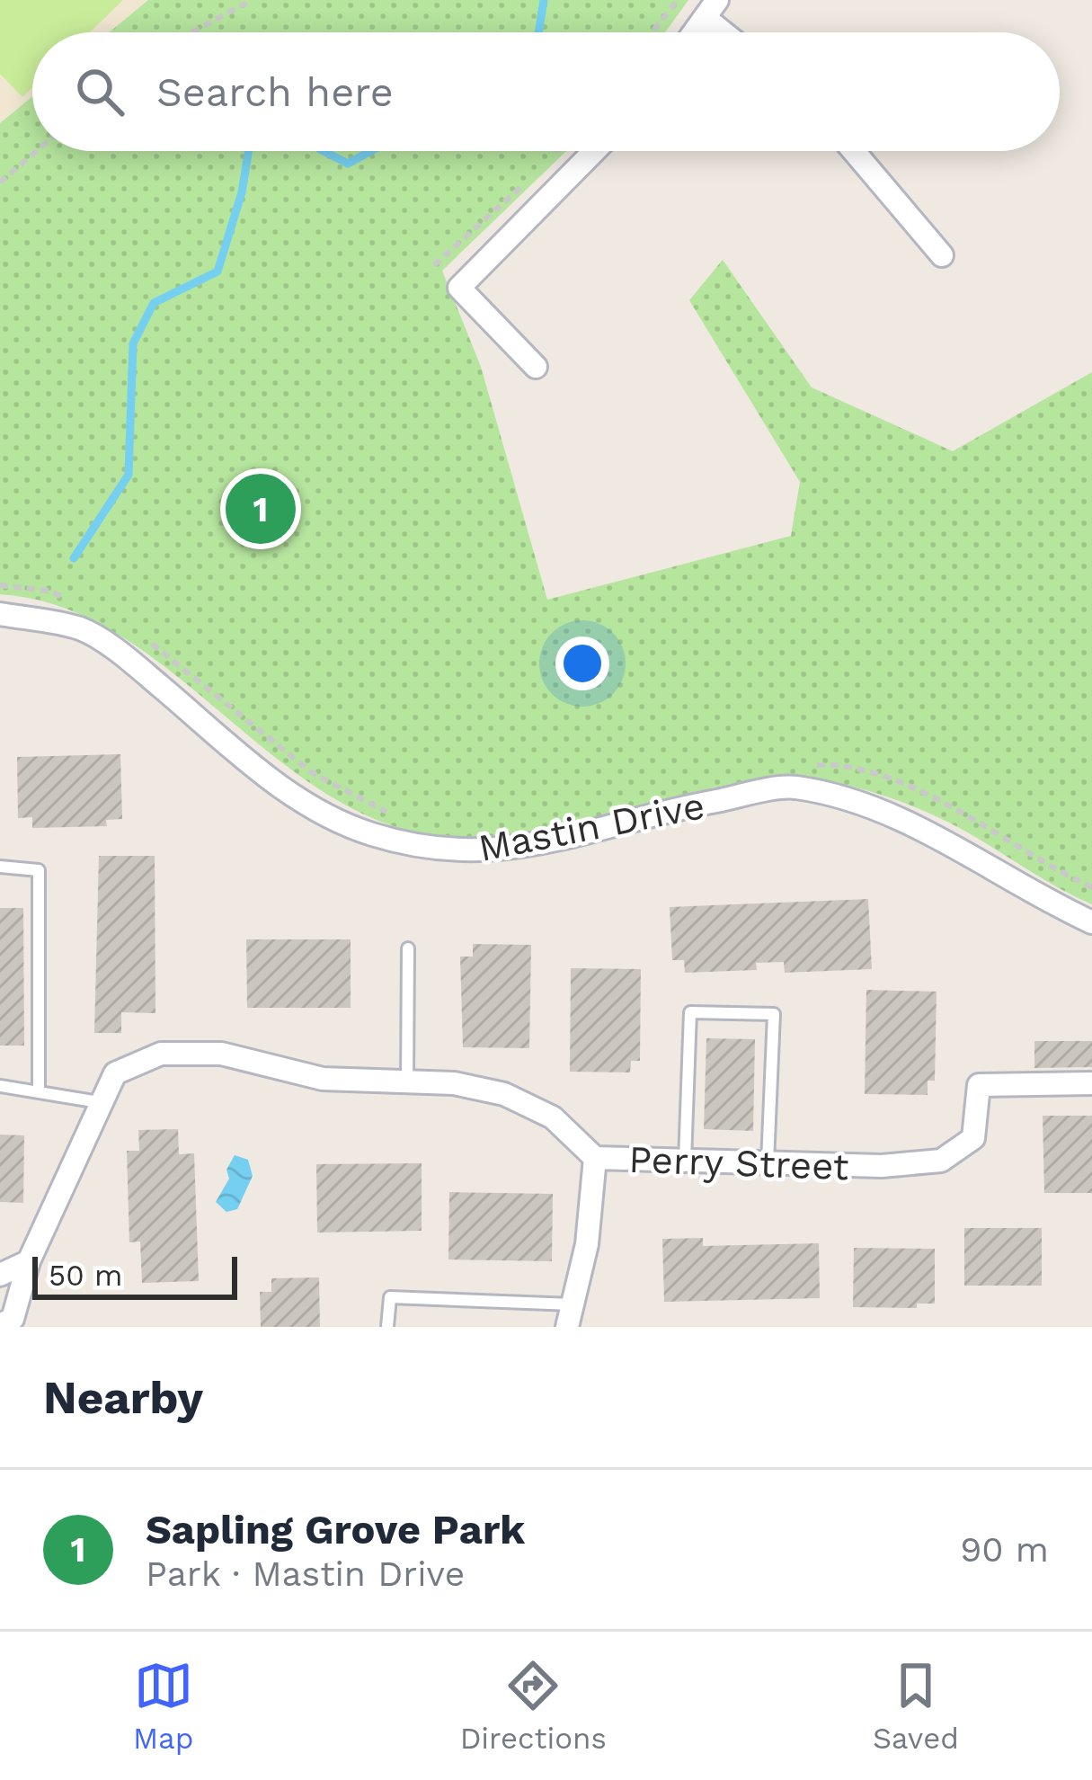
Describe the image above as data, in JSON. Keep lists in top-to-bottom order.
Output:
{
  "streets": {
    "street": ["Mastin Drive", "Perry Street"]
  },
  "scale_bar": "50 m",
  "page": {
    "search": "Search here",
    "pins": "1",
    "scale": "50 m",
    "heading": "Nearby",
    "list": [
      {
        "mark": "1",
        "name": "Sapling Grove Park",
        "note": "Park · Mastin Drive",
        "value": "90 m"
      }
    ],
    "nav": ["Map", "Directions", "Saved"]
  }
}
